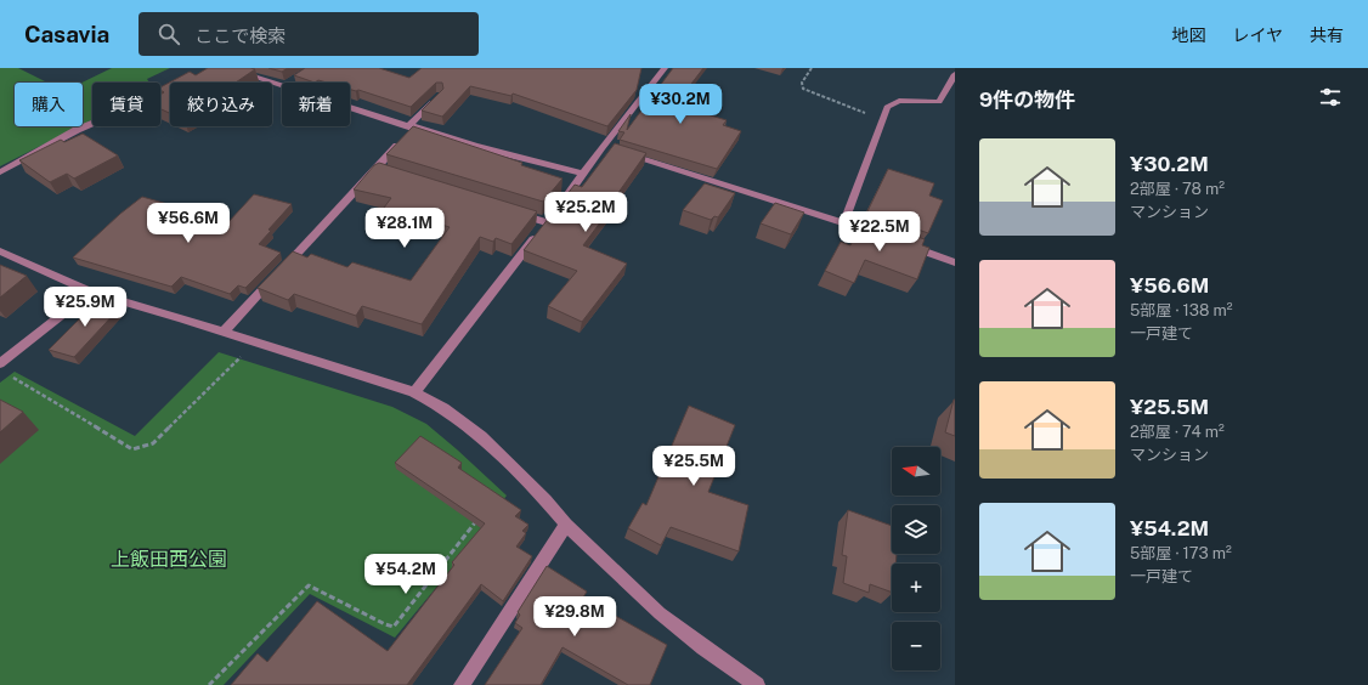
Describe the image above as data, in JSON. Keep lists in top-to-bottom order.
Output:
{
  "parks": ["上飯田西公園"],
  "north": "left",
  "page": {
    "header": "Casavia",
    "search": "ここで検索",
    "nav": ["地図", "レイヤ", "共有"],
    "heading": "9件の物件",
    "chip": [
      "購入",
      "賃貸",
      "絞り込み",
      "新着"
    ],
    "price": [
      "¥30.2M",
      "¥25.2M",
      "¥56.6M",
      "¥28.1M",
      "¥22.5M",
      "¥25.9M",
      "¥25.5M",
      "¥54.2M",
      "¥29.8M"
    ],
    "list": [
      {
        "name": "¥30.2M",
        "note": "2部屋 · 78 m² · マンション"
      },
      {
        "name": "¥56.6M",
        "note": "5部屋 · 138 m² · 一戸建て"
      },
      {
        "name": "¥25.5M",
        "note": "2部屋 · 74 m² · マンション"
      },
      {
        "name": "¥54.2M",
        "note": "5部屋 · 173 m² · 一戸建て"
      }
    ],
    "map_buttons": ["+", "−"]
  }
}
